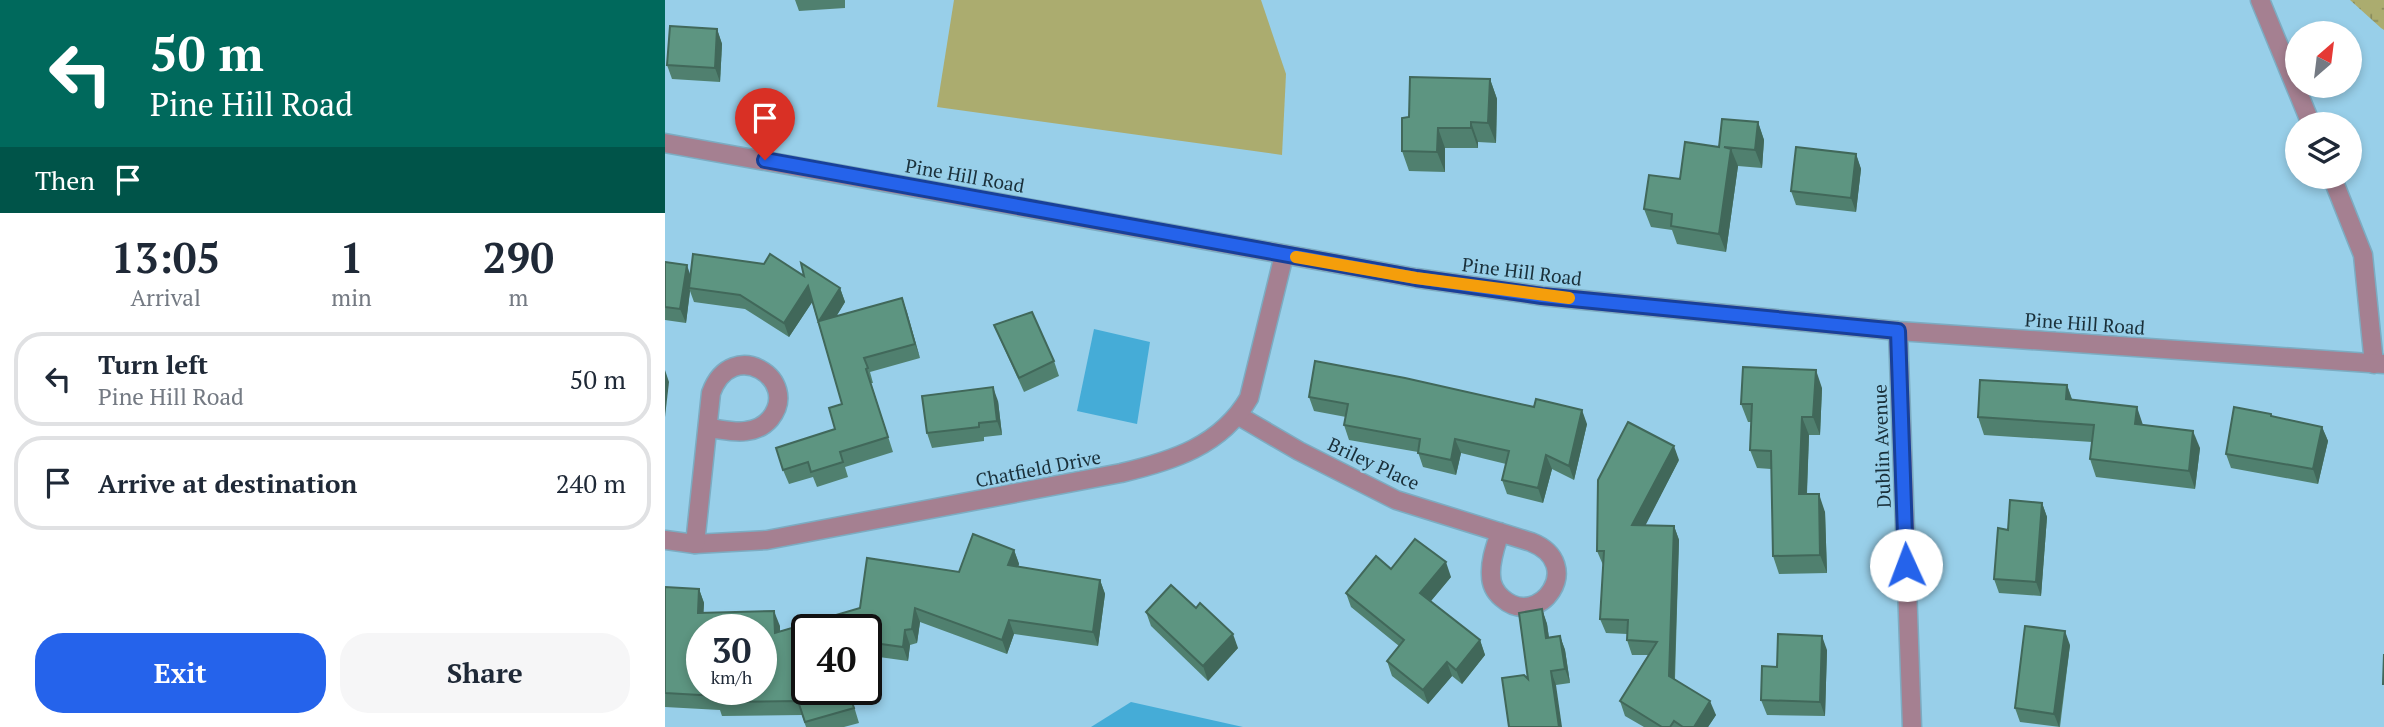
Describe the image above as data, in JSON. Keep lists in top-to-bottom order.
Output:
{
  "streets": {
    "street": [
      "Pine Hill Road",
      "Dublin Avenue",
      "Briley Place",
      "Chatfield Drive"
    ]
  },
  "crossings": [
    ["Pine Hill Road", "Dublin Avenue"],
    ["Pine Hill Road", "Chatfield Drive"],
    ["Briley Place", "Chatfield Drive"]
  ],
  "north": "top right",
  "page": {
    "turn": ["50 m", "Pine Hill Road"],
    "then": "Then",
    "eta": [
      "13:05",
      "Arrival",
      "1",
      "min",
      "290",
      "m"
    ],
    "list": [
      {
        "name": "Turn left",
        "note": "Pine Hill Road",
        "value": "50 m"
      },
      {
        "name": "Arrive at destination",
        "value": "240 m"
      }
    ],
    "speed": "30 km/h",
    "limit": "40",
    "buttons": ["Exit", "Share"]
  }
}
